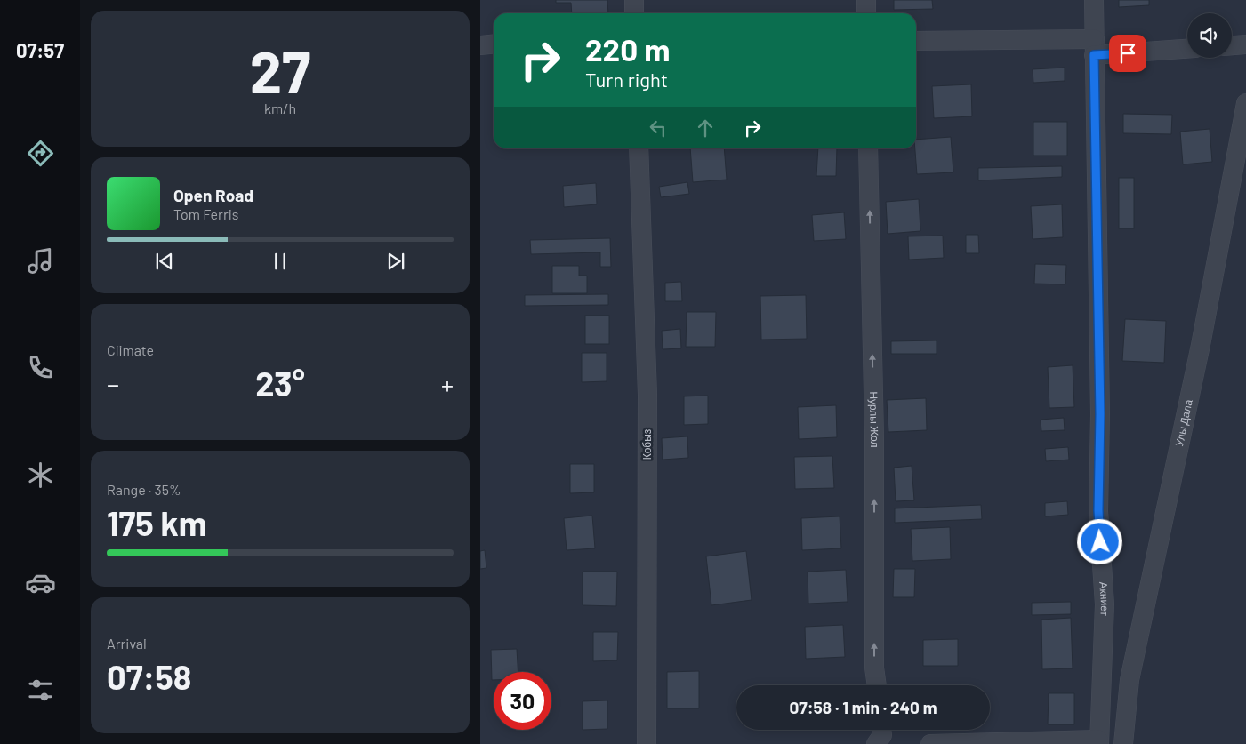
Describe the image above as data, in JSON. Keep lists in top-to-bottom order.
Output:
{
  "streets": {
    "street": [
      "Нурлы Жол",
      "Улы Дала",
      "Кобыз",
      "Акниет"
    ]
  },
  "one_way": ["Нурлы Жол"],
  "page": {
    "tabs": "07:57",
    "tile": [
      ["27", "km/h"],
      "Climate",
      ["Range · 35%", "175 km"],
      ["Arrival", "07:58"]
    ],
    "turn": ["220 m", "Turn right"],
    "song": ["Open Road", "Tom Ferris"],
    "heat": ["−", "23°", "+"],
    "limit": "30",
    "trip": "07:58 · 1 min · 240 m"
  }
}
